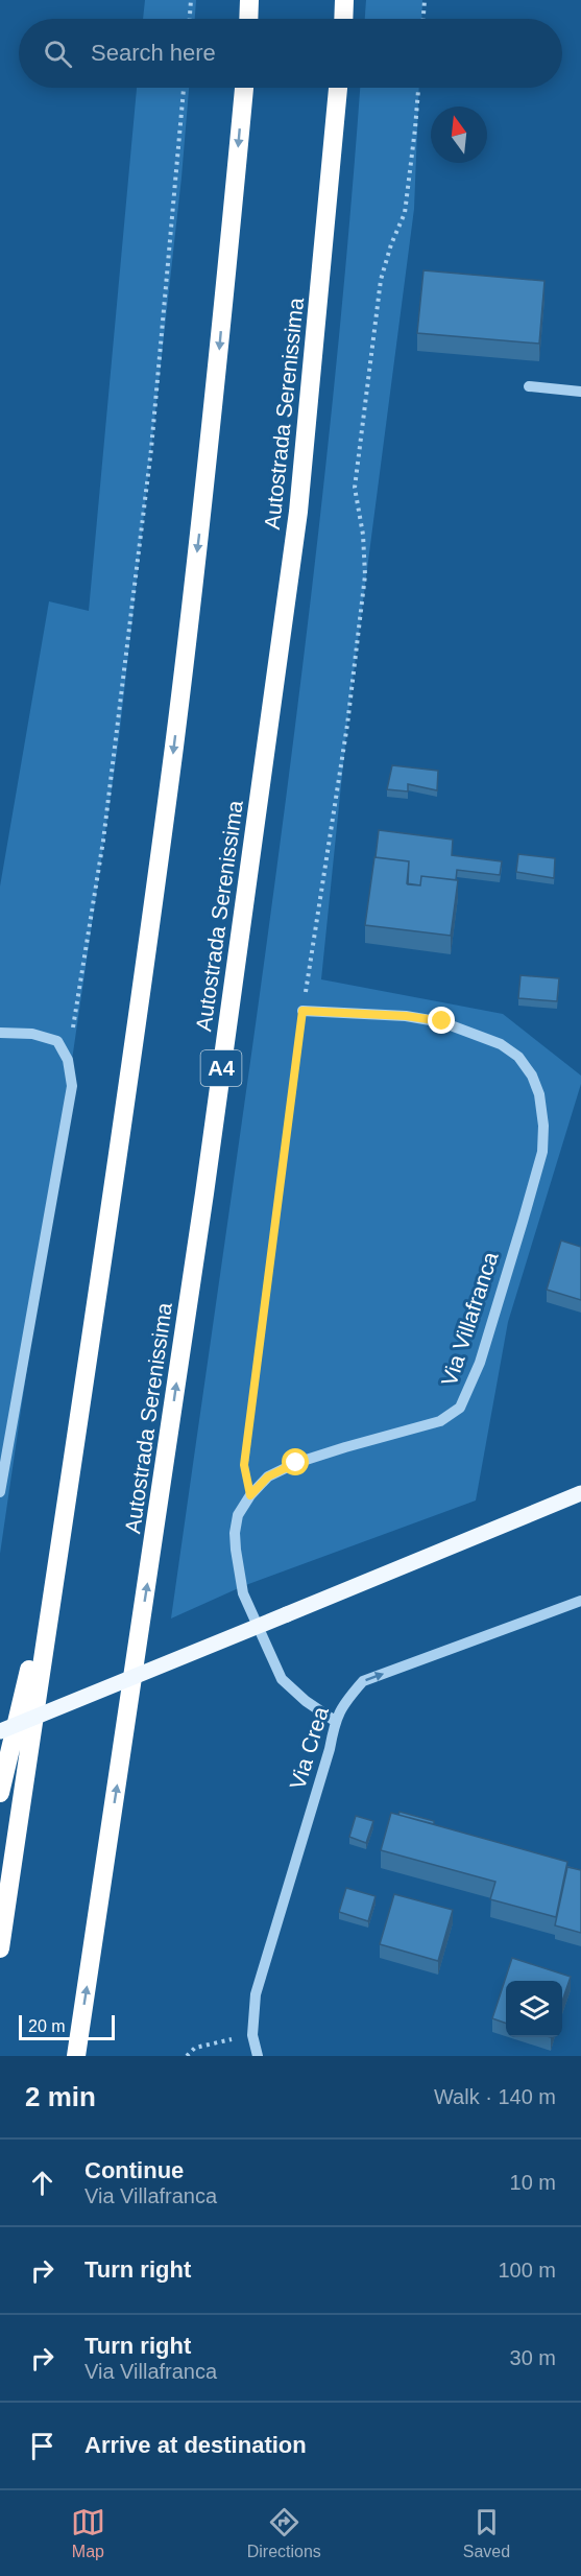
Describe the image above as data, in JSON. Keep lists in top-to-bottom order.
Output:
{
  "streets": {
    "highway": ["Autostrada Serenissima", "A4"],
    "street": ["Via Villafranca", "Via Crea"]
  },
  "crossings": [
    ["Via Villafranca", "Via Crea"]
  ],
  "one_way": ["Via Crea"],
  "scale_bar": "20 m",
  "north": "top",
  "page": {
    "search": "Search here",
    "scale": "20 m",
    "heading": ["2 min", "Walk · 140 m"],
    "list": [
      ["Continue", "Via Villafranca", "10 m"],
      ["Turn right", "100 m"],
      ["Turn right", "Via Villafranca", "30 m"],
      "Arrive at destination"
    ],
    "nav": ["Map", "Directions", "Saved"]
  }
}
